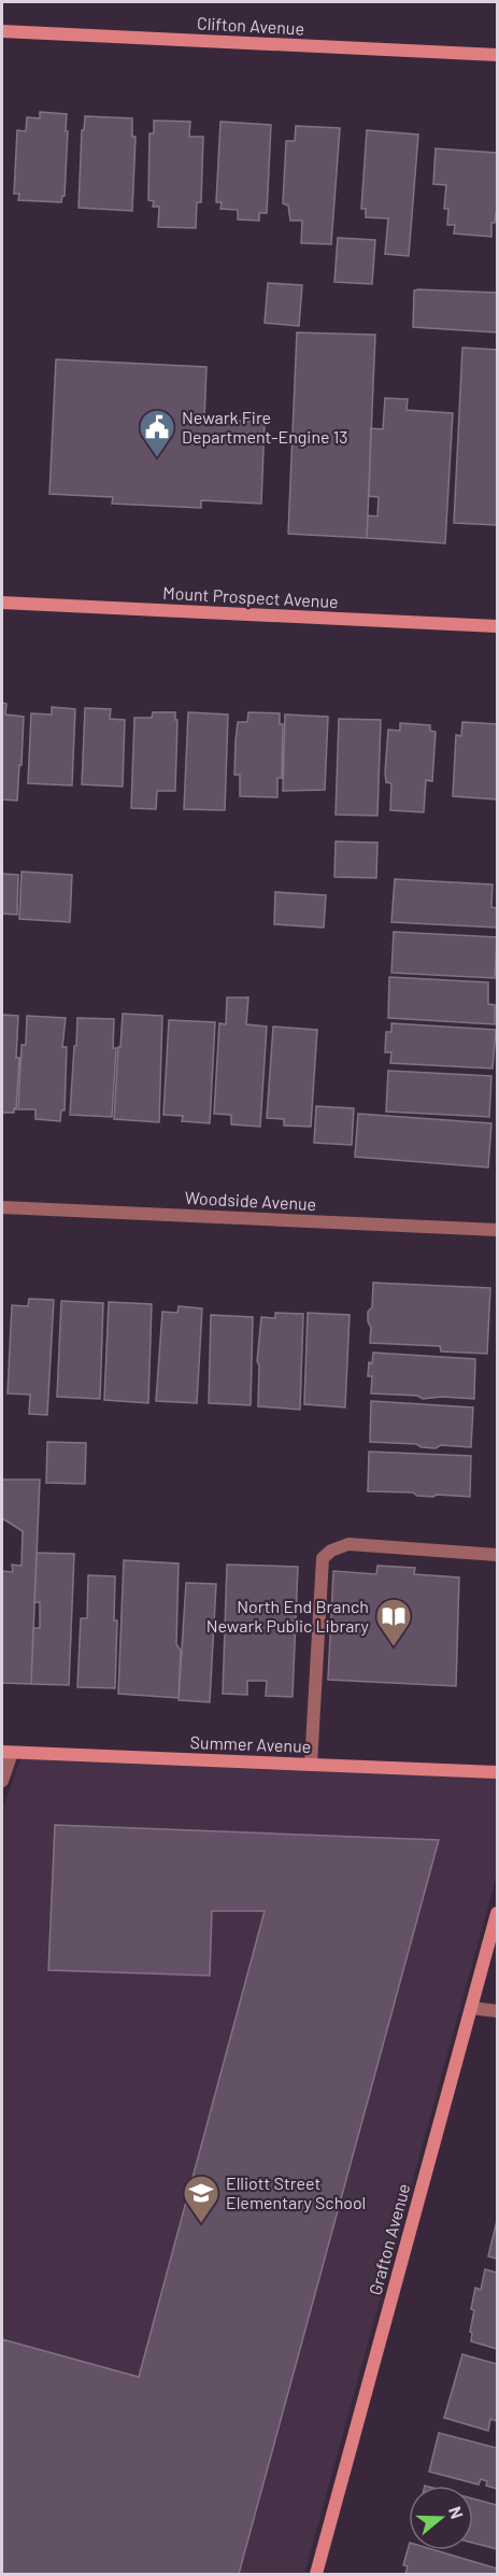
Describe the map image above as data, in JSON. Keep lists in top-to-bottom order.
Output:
{
  "streets": {
    "street": [
      "Clifton Avenue",
      "Mount Prospect Avenue",
      "Woodside Avenue",
      "Summer Avenue",
      "Grafton Avenue"
    ]
  },
  "places": {
    "public building": ["Newark Fire Department-Engine 13"],
    "library": ["North End Branch Newark Public Library"],
    "school or university": ["Elliott Street Elementary School"]
  },
  "north": "right"
}
